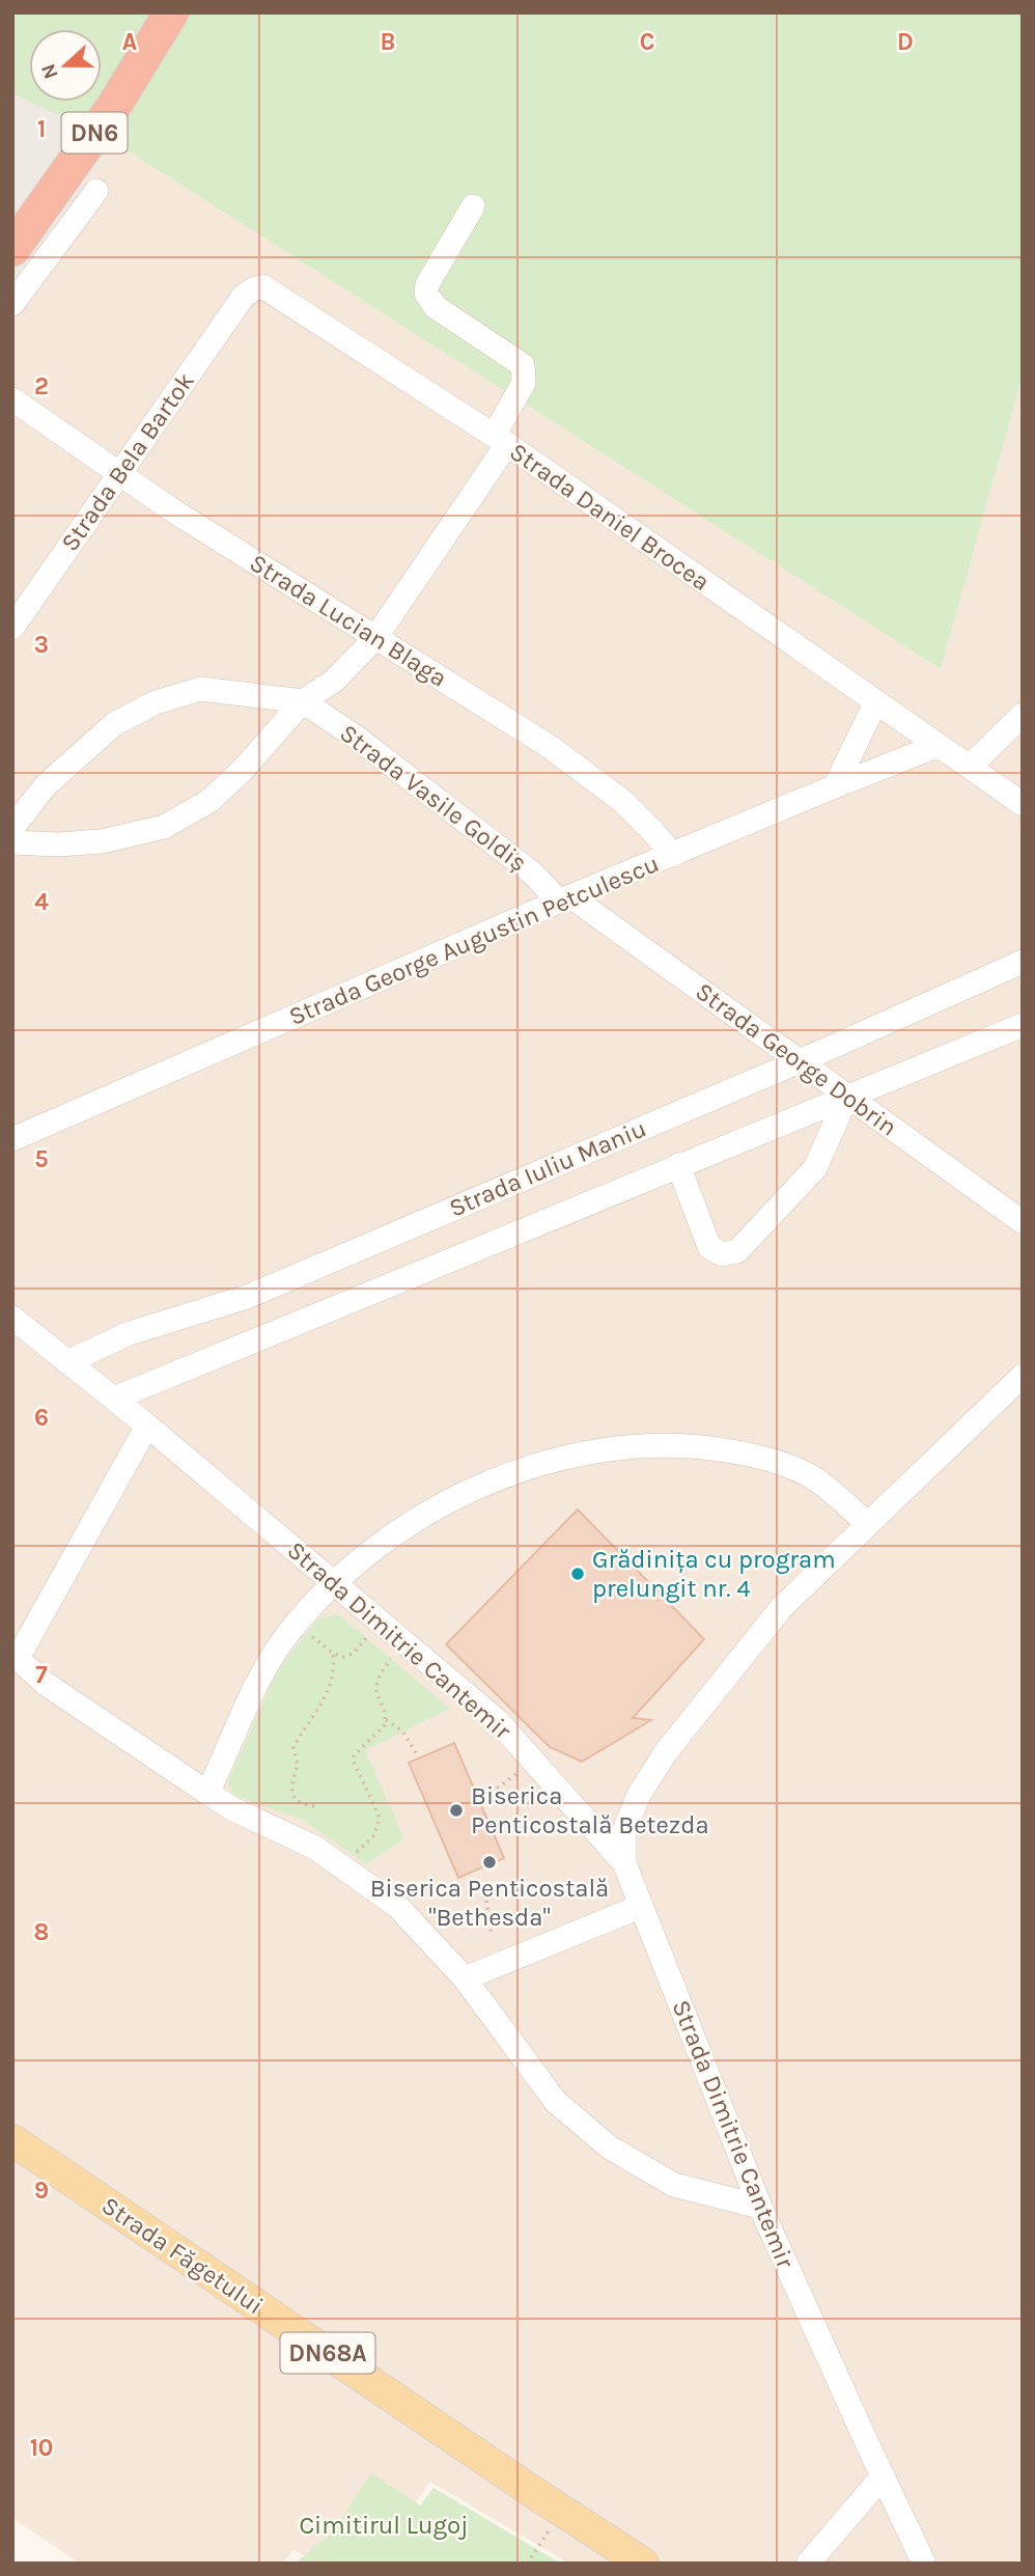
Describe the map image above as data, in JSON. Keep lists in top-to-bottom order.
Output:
{
  "streets": {
    "highway": ["DN6"],
    "main road": ["Strada Făgetului", "DN68A"],
    "street": [
      "Strada Bela Bartok",
      "Strada Daniel Brocea",
      "Strada Lucian Blaga",
      "Strada Vasile Goldiș",
      "Strada George Augustin Petculescu",
      "Strada George Dobrin",
      "Strada Iuliu Maniu",
      "Strada Dimitrie Cantemir"
    ]
  },
  "crossings": [
    ["Strada Bela Bartok", "Strada Daniel Brocea"],
    ["Strada Bela Bartok", "Strada Lucian Blaga"],
    ["Strada Daniel Brocea", "Strada George Augustin Petculescu"],
    ["Strada Lucian Blaga", "Strada George Augustin Petculescu"],
    ["Strada Vasile Goldiș", "Strada George Augustin Petculescu"],
    ["Strada Vasile Goldiș", "Strada George Dobrin"],
    ["Strada George Augustin Petculescu", "Strada George Dobrin"],
    ["Strada George Dobrin", "Strada Iuliu Maniu"],
    ["Strada Iuliu Maniu", "Strada Dimitrie Cantemir"]
  ],
  "parks": ["Cimitirul Lugoj"],
  "places": ["Grădinița cu program prelungit nr. 4", "Biserica Penticostală Betezda", "Biserica Penticostală \"Bethesda\""],
  "north": "left",
  "grid": {
    "columns": [
      "A",
      "B",
      "C",
      "D"
    ],
    "rows": [
      "1",
      "2",
      "3",
      "4",
      "5",
      "6",
      "7",
      "8",
      "9",
      "10"
    ]
  }
}
